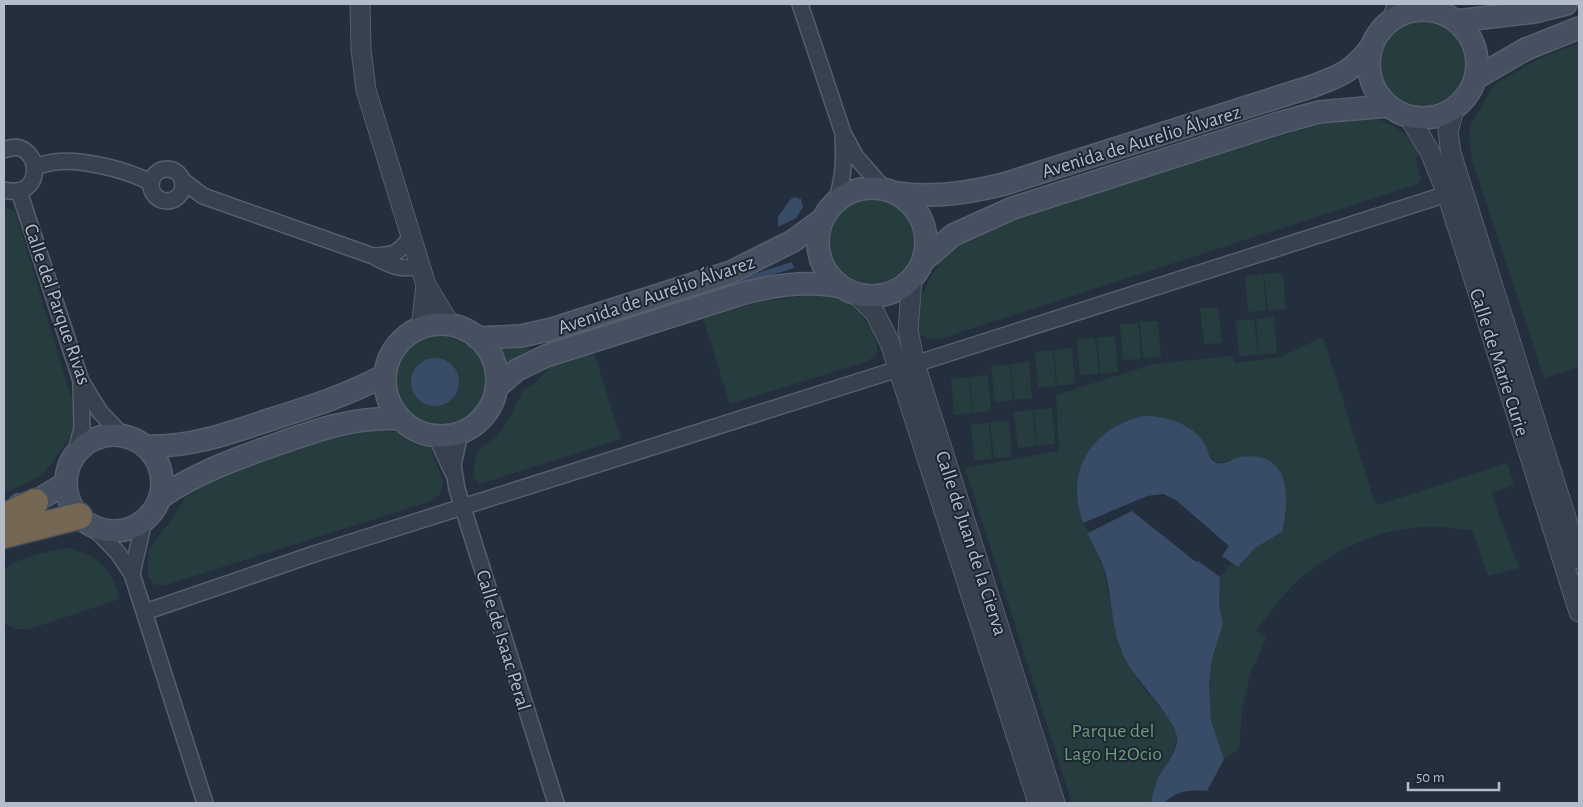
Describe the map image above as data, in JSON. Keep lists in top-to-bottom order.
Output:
{
  "streets": {
    "main road": ["Avenida de Aurelio Álvarez"],
    "street": [
      "Calle del Parque Rivas",
      "Calle de Marie Curie",
      "Calle de Juan de la Cierva",
      "Calle de Isaac Peral"
    ]
  },
  "crossings": [
    ["Avenida de Aurelio Álvarez", "Calle de Marie Curie"],
    ["Avenida de Aurelio Álvarez", "Calle de Juan de la Cierva"],
    ["Avenida de Aurelio Álvarez", "Calle de Isaac Peral"]
  ],
  "parks": ["Parque del Lago H2Ocio"],
  "scale_bar": "50 m"
}
